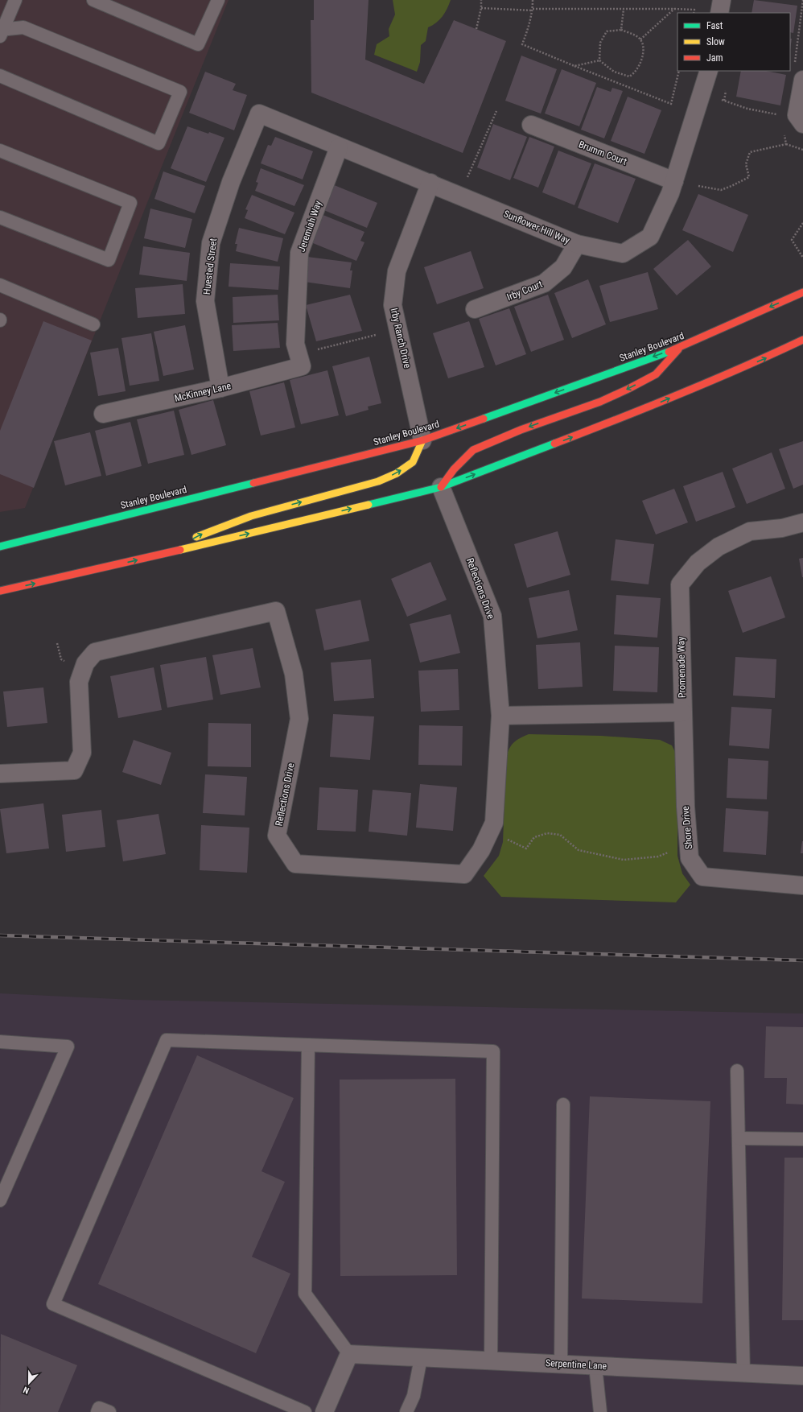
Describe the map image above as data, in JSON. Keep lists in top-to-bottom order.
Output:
{
  "streets": {
    "main road": ["Stanley Boulevard"],
    "street": [
      "Brumm Court",
      "Jeremiah Way",
      "Sunflower Hill Way",
      "Huested Street",
      "Irby Court",
      "Irby Ranch Drive",
      "McKinney Lane",
      "Reflections Drive",
      "Promenade Way",
      "Shore Drive",
      "Serpentine Lane"
    ]
  },
  "crossings": [
    ["Brumm Court", "Sunflower Hill Way"],
    ["Jeremiah Way", "Sunflower Hill Way"],
    ["Jeremiah Way", "McKinney Lane"],
    ["Sunflower Hill Way", "Huested Street"],
    ["Sunflower Hill Way", "Irby Court"],
    ["Sunflower Hill Way", "Irby Ranch Drive"],
    ["Huested Street", "McKinney Lane"],
    ["Irby Ranch Drive", "Stanley Boulevard"],
    ["Reflections Drive", "Promenade Way"],
    ["Promenade Way", "Shore Drive"]
  ],
  "legend": ["Fast", "Slow", "Jam"],
  "north": "bottom"
}
